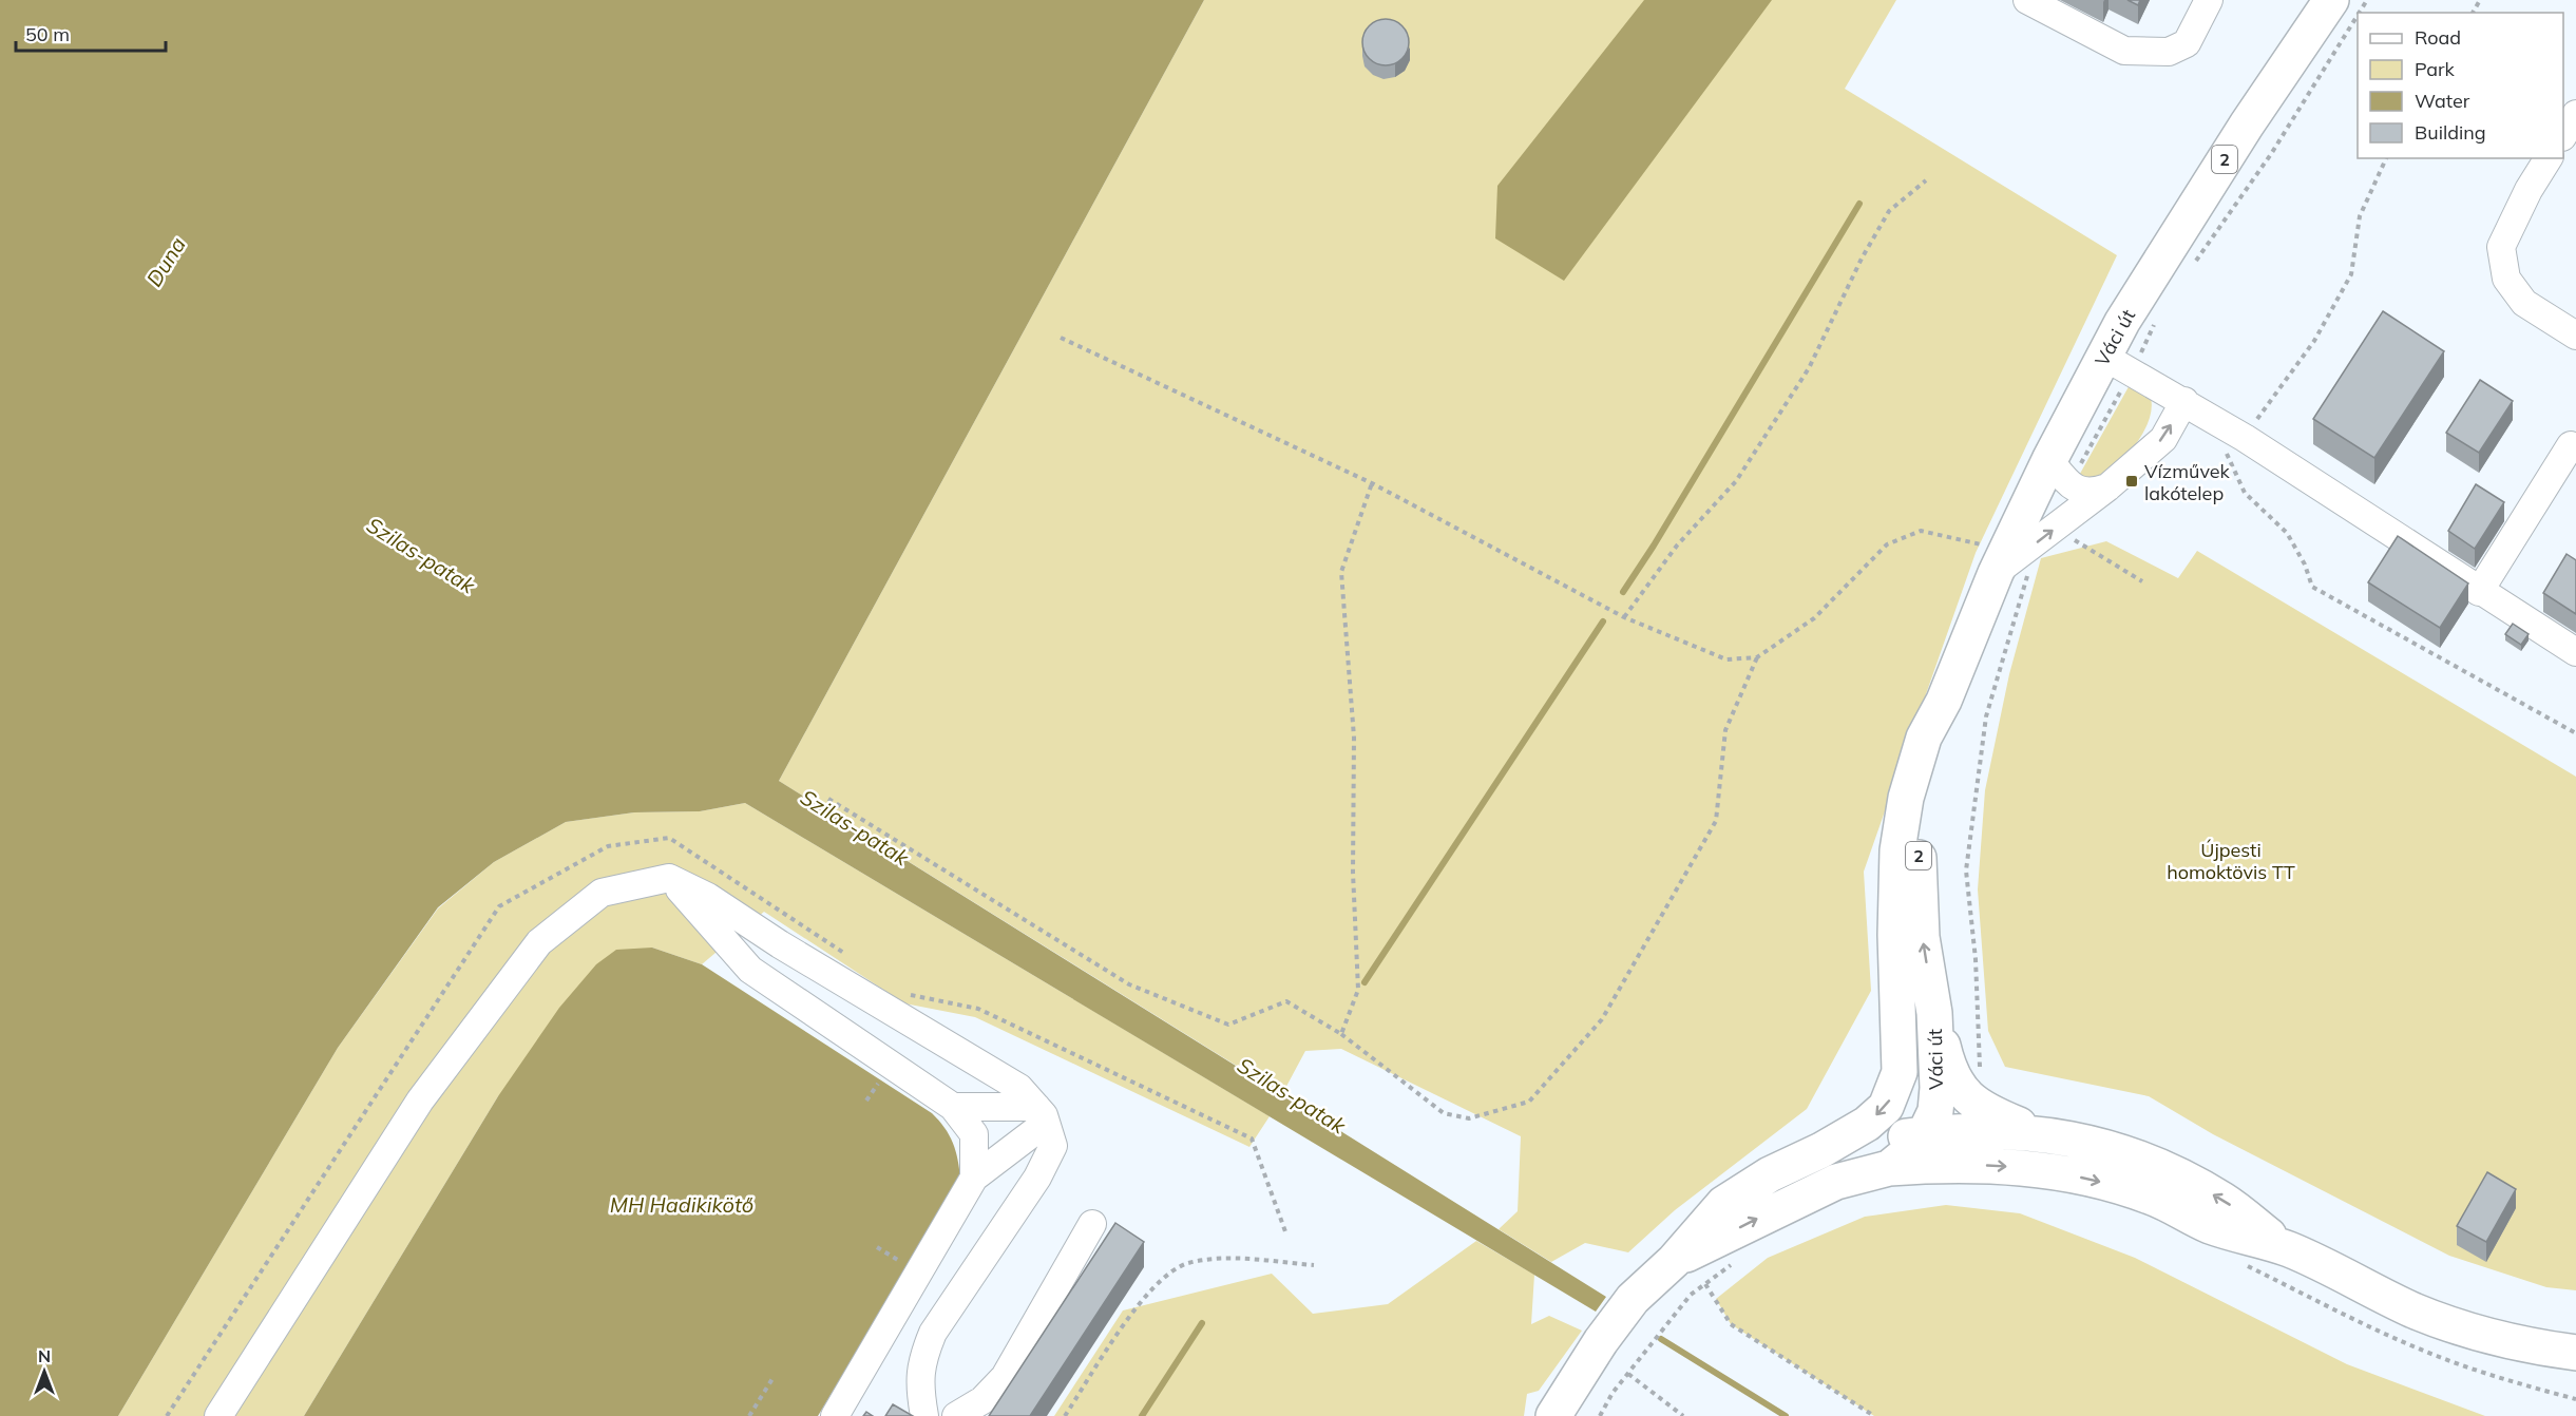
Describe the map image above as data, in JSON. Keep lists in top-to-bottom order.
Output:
{
  "streets": {
    "main road": ["2", "Váci út"]
  },
  "water": ["Duna", "Szilas-patak", "MH Hadikikötő"],
  "parks": ["Újpesti homoktövis TT"],
  "places": {
    "transit": ["Vízművek lakótelep"]
  },
  "legend": [
    "Road",
    "Park",
    "Water",
    "Building"
  ],
  "scale_bar": "50 m",
  "north": "top"
}
